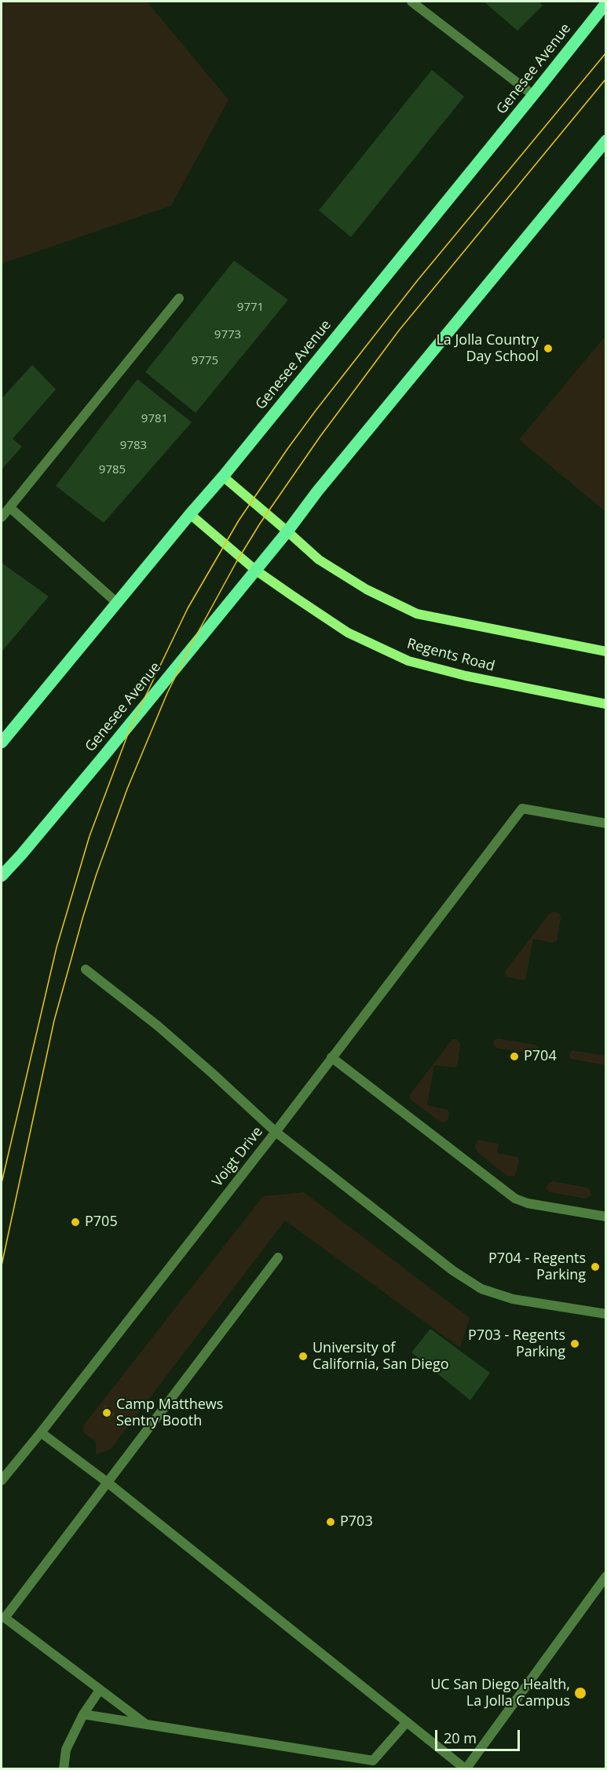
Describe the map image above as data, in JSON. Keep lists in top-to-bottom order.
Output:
{
  "streets": {
    "main road": ["Genesee Avenue", "Regents Road"],
    "street": ["Voigt Drive"]
  },
  "crossings": [
    ["Genesee Avenue", "Regents Road"]
  ],
  "places": [
    "La Jolla Country Day School",
    "P704",
    "P705",
    "P704 - Regents Parking",
    "P703 - Regents Parking",
    "University of California, San Diego",
    "Camp Matthews Sentry Booth",
    "P703",
    "UC San Diego Health, La Jolla Campus"
  ],
  "house_numbers": [
    "9771",
    "9773",
    "9775",
    "9781",
    "9783",
    "9785"
  ],
  "scale_bar": "20 m"
}
